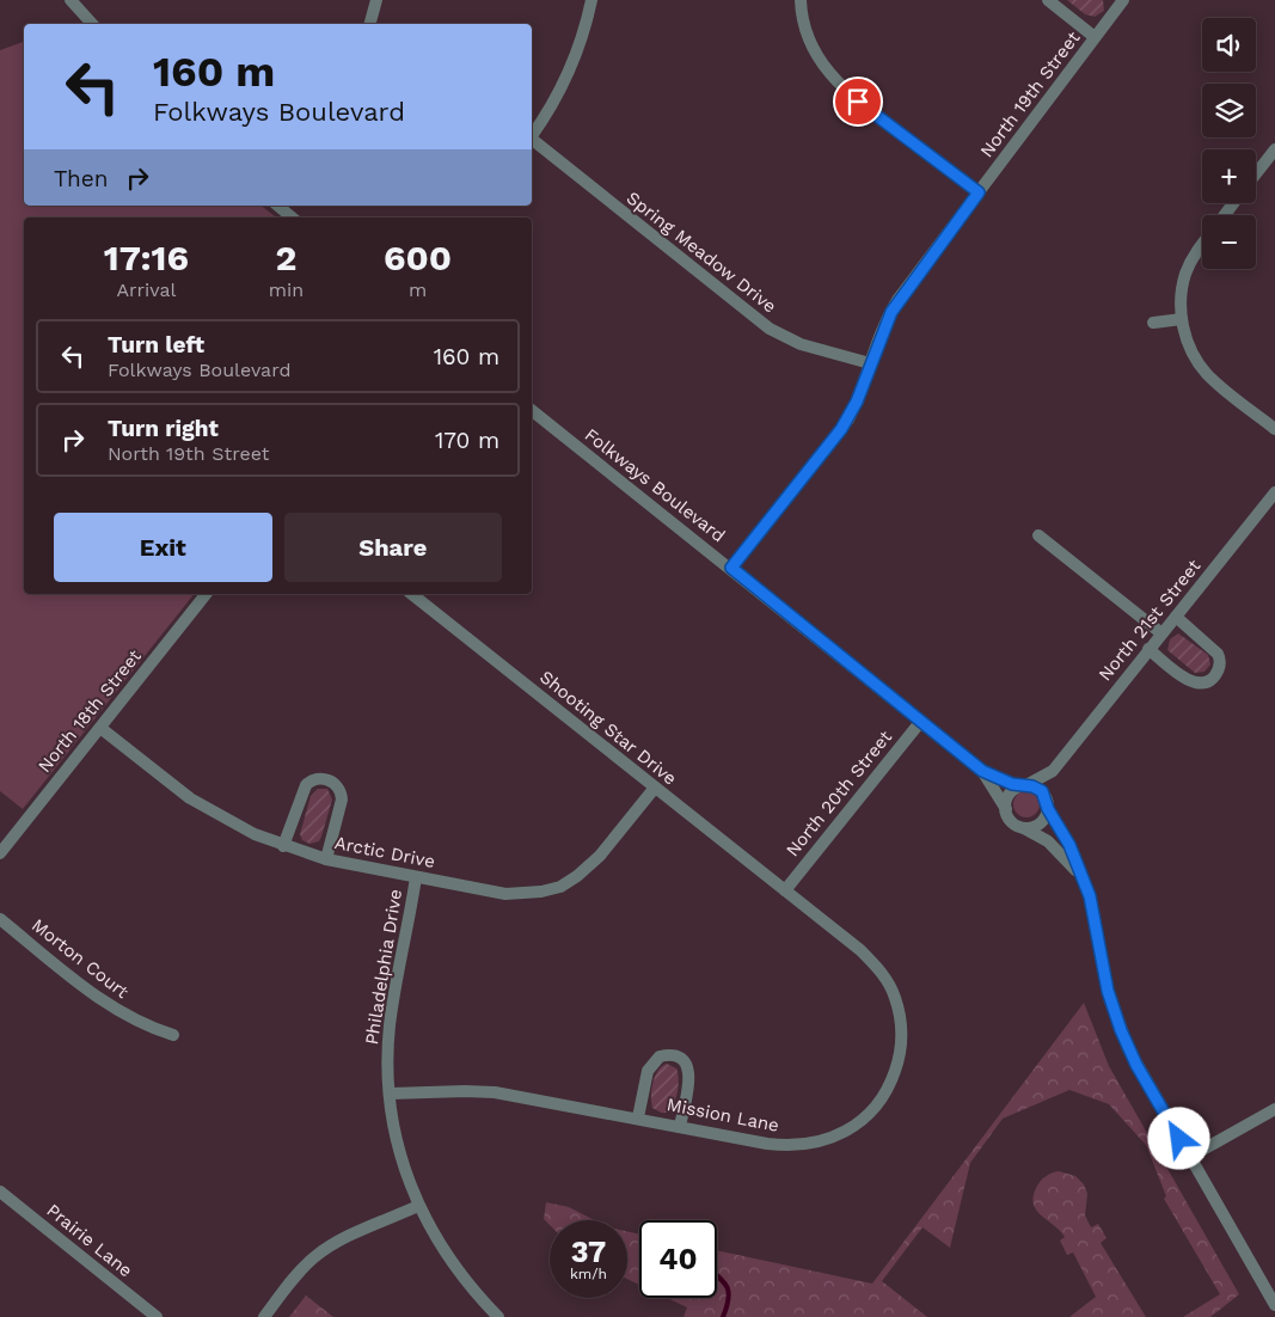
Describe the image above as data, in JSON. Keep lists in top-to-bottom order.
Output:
{
  "streets": {
    "street": [
      "North 19th Street",
      "Spring Meadow Drive",
      "Folkways Boulevard",
      "North 21st Street",
      "North 18th Street",
      "Shooting Star Drive",
      "North 20th Street",
      "Arctic Drive",
      "Morton Court",
      "Philadelphia Drive",
      "Mission Lane",
      "Prairie Lane"
    ]
  },
  "crossings": [
    ["North 19th Street", "Spring Meadow Drive"],
    ["North 19th Street", "Folkways Boulevard"],
    ["Folkways Boulevard", "North 21st Street"],
    ["Folkways Boulevard", "North 20th Street"],
    ["North 18th Street", "Arctic Drive"],
    ["Shooting Star Drive", "North 20th Street"],
    ["Shooting Star Drive", "Arctic Drive"],
    ["Shooting Star Drive", "Mission Lane"],
    ["North 20th Street", "Mission Lane"],
    ["Arctic Drive", "Philadelphia Drive"],
    ["Philadelphia Drive", "Mission Lane"]
  ],
  "page": {
    "map_buttons": ["+", "−"],
    "turn": ["160 m", "Folkways Boulevard"],
    "then": "Then",
    "eta": [
      "17:16",
      "Arrival",
      "2",
      "min",
      "600",
      "m"
    ],
    "list": [
      {
        "name": "Turn left",
        "note": "Folkways Boulevard",
        "value": "160 m"
      },
      {
        "name": "Turn right",
        "note": "North 19th Street",
        "value": "170 m"
      }
    ],
    "buttons": ["Exit", "Share"],
    "speed": "37 km/h",
    "limit": "40"
  }
}
